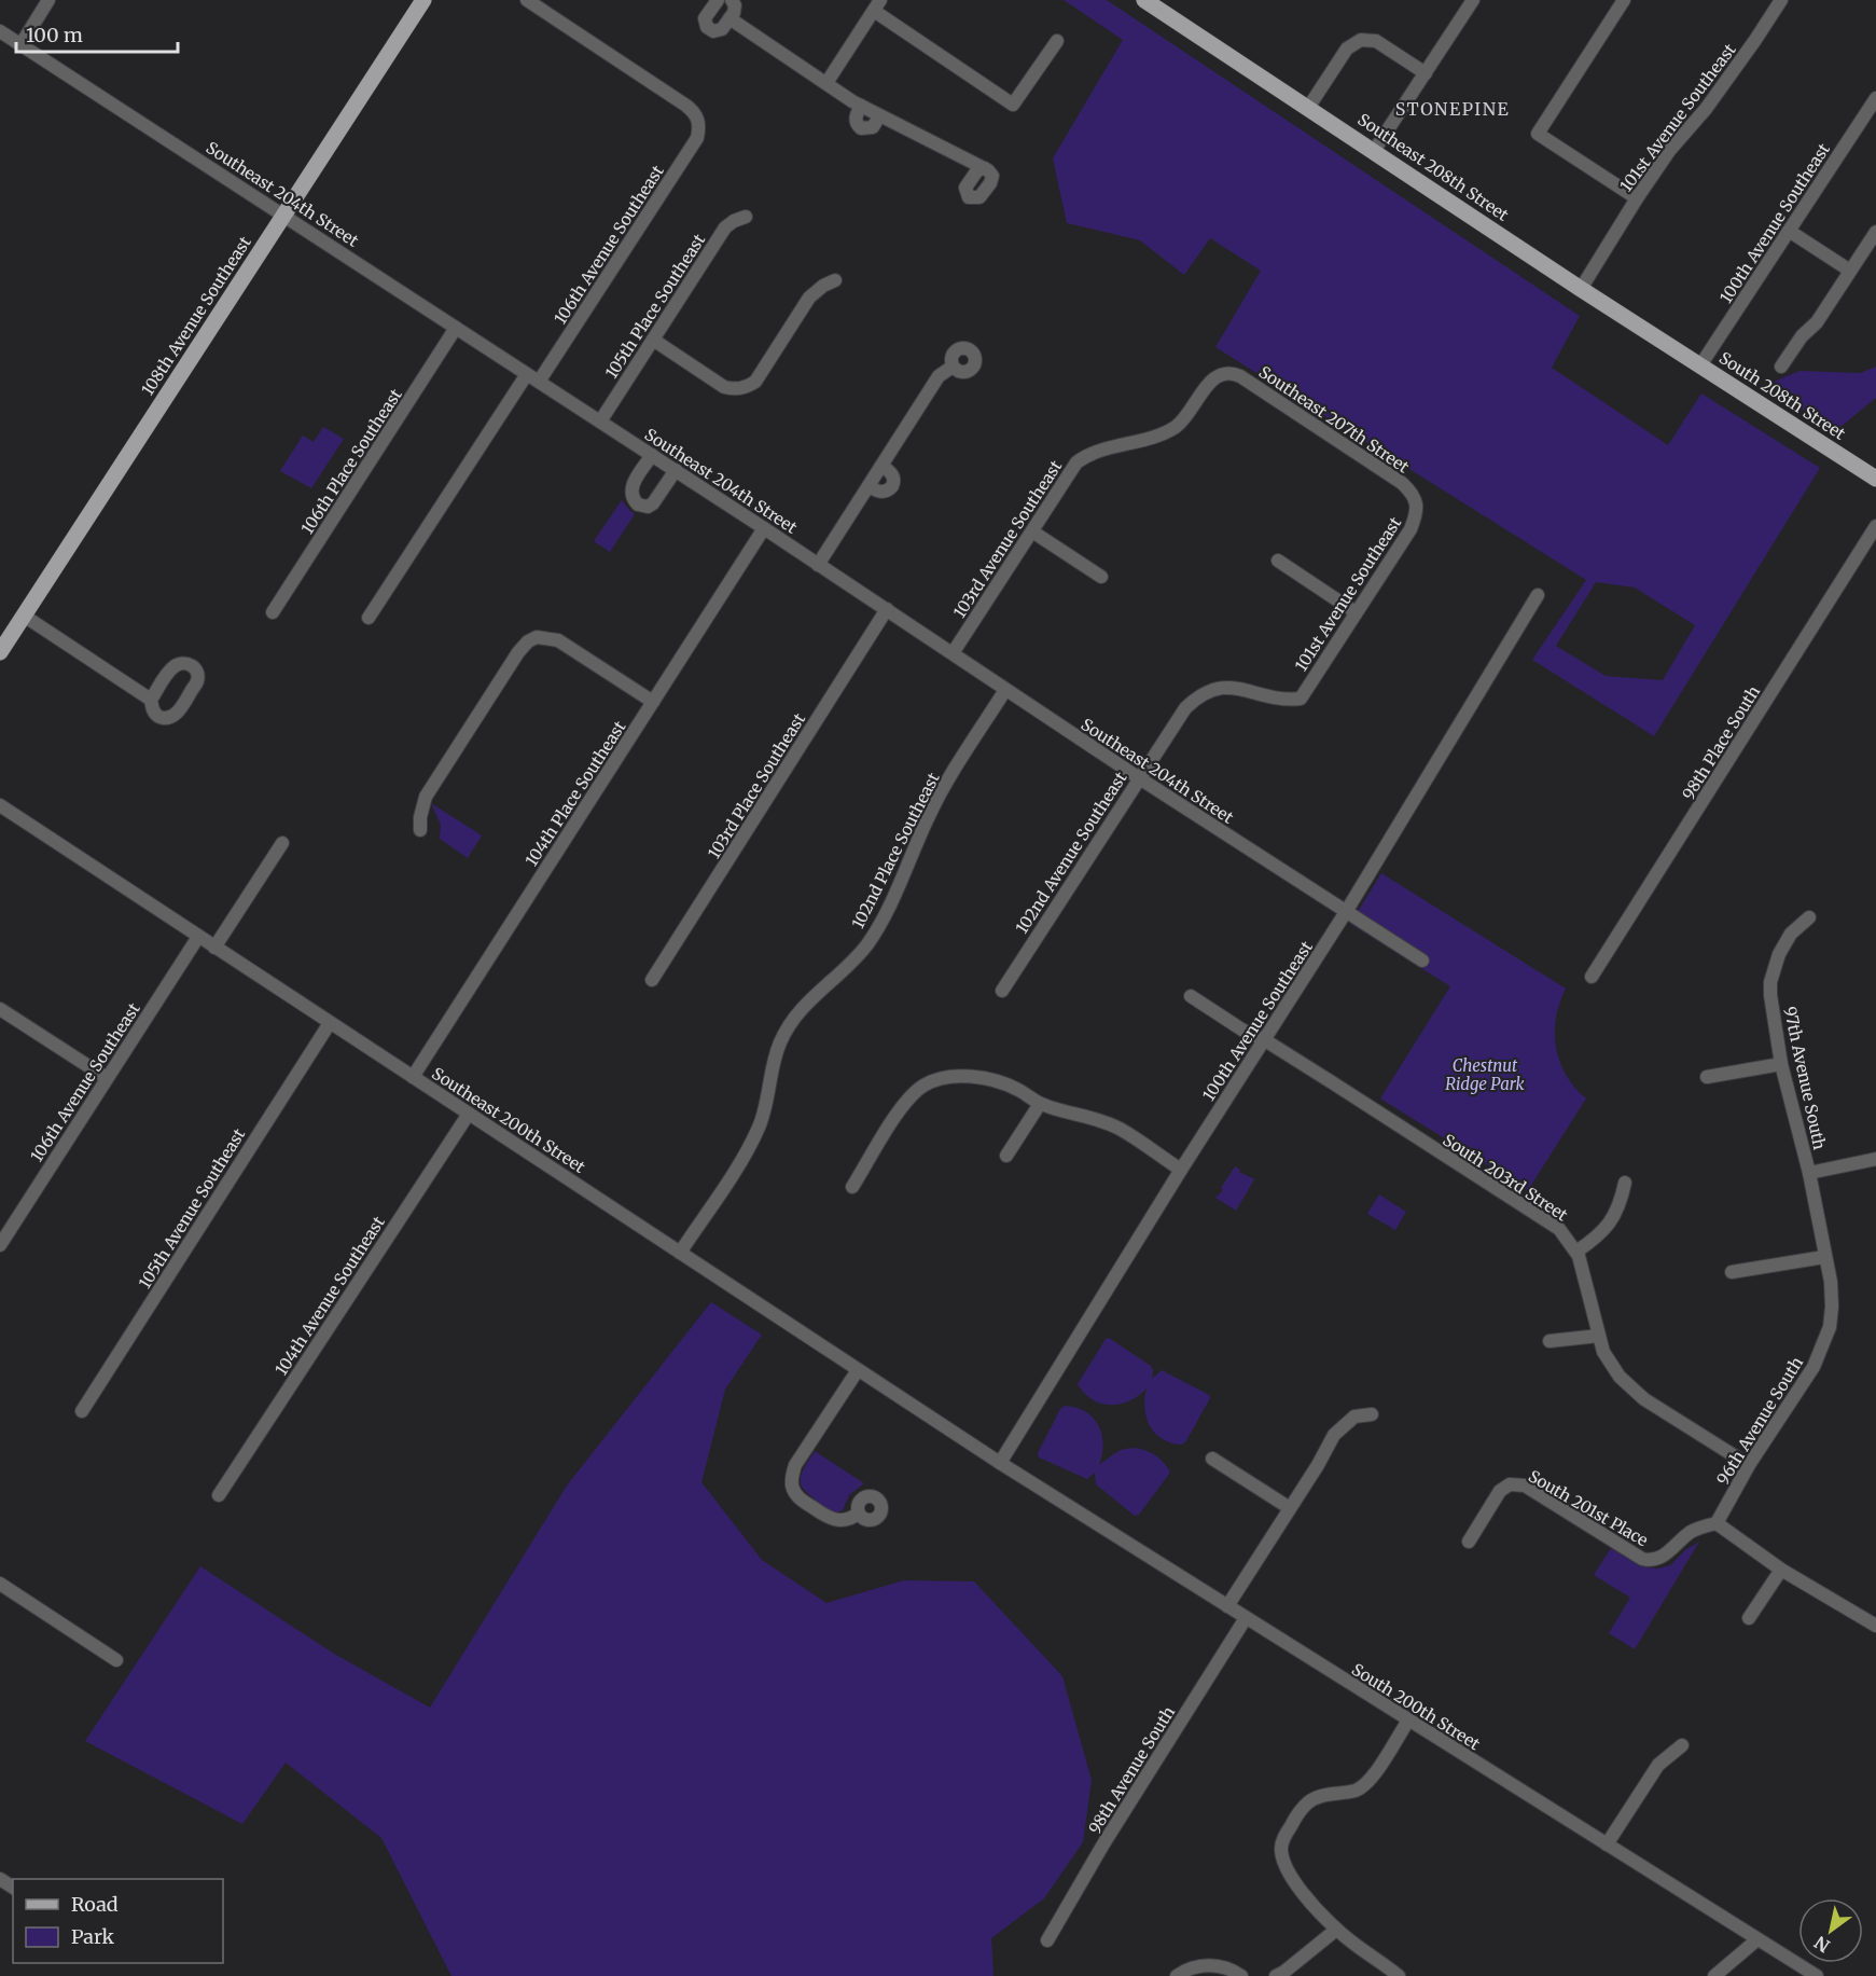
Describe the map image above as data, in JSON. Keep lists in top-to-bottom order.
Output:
{
  "streets": {
    "main road": ["Southeast 208th Street", "108th Avenue Southeast", "South 208th Street"],
    "street": [
      "101st Avenue Southeast",
      "Southeast 204th Street",
      "100th Avenue Southeast",
      "106th Avenue Southeast",
      "105th Place Southeast",
      "Southeast 207th Street",
      "106th Place Southeast",
      "103rd Avenue Southeast",
      "98th Place South",
      "103rd Place Southeast",
      "104th Place Southeast",
      "102nd Place Southeast",
      "102nd Avenue Southeast",
      "97th Avenue South",
      "Southeast 200th Street",
      "South 203rd Street",
      "105th Avenue Southeast",
      "104th Avenue Southeast",
      "96th Avenue South",
      "South 201st Place",
      "South 200th Street",
      "98th Avenue South"
    ]
  },
  "crossings": [
    ["101st Avenue Southeast", "Southeast 208th Street"],
    ["101st Avenue Southeast", "Southeast 207th Street"],
    ["101st Avenue Southeast", "102nd Avenue Southeast"],
    ["Southeast 208th Street", "100th Avenue Southeast"],
    ["Southeast 208th Street", "South 208th Street"],
    ["Southeast 204th Street", "100th Avenue Southeast"],
    ["Southeast 204th Street", "106th Avenue Southeast"],
    ["Southeast 204th Street", "105th Place Southeast"],
    ["Southeast 204th Street", "108th Avenue Southeast"],
    ["Southeast 204th Street", "106th Place Southeast"],
    ["Southeast 204th Street", "103rd Avenue Southeast"],
    ["Southeast 204th Street", "103rd Place Southeast"],
    ["Southeast 204th Street", "104th Place Southeast"],
    ["Southeast 204th Street", "102nd Place Southeast"],
    ["Southeast 204th Street", "102nd Avenue Southeast"],
    ["100th Avenue Southeast", "South 208th Street"],
    ["100th Avenue Southeast", "Southeast 200th Street"],
    ["100th Avenue Southeast", "South 203rd Street"],
    ["100th Avenue Southeast", "South 200th Street"],
    ["106th Avenue Southeast", "Southeast 200th Street"],
    ["Southeast 207th Street", "103rd Avenue Southeast"],
    ["104th Place Southeast", "Southeast 200th Street"],
    ["102nd Place Southeast", "Southeast 200th Street"],
    ["97th Avenue South", "96th Avenue South"],
    ["Southeast 200th Street", "105th Avenue Southeast"],
    ["Southeast 200th Street", "104th Avenue Southeast"],
    ["Southeast 200th Street", "South 200th Street"],
    ["South 203rd Street", "96th Avenue South"],
    ["96th Avenue South", "South 201st Place"],
    ["South 200th Street", "98th Avenue South"]
  ],
  "districts": ["STONEPINE"],
  "parks": ["Chestnut Ridge Park"],
  "legend": ["Road", "Park"],
  "scale_bar": "100 m",
  "north": "bottom left"
}
